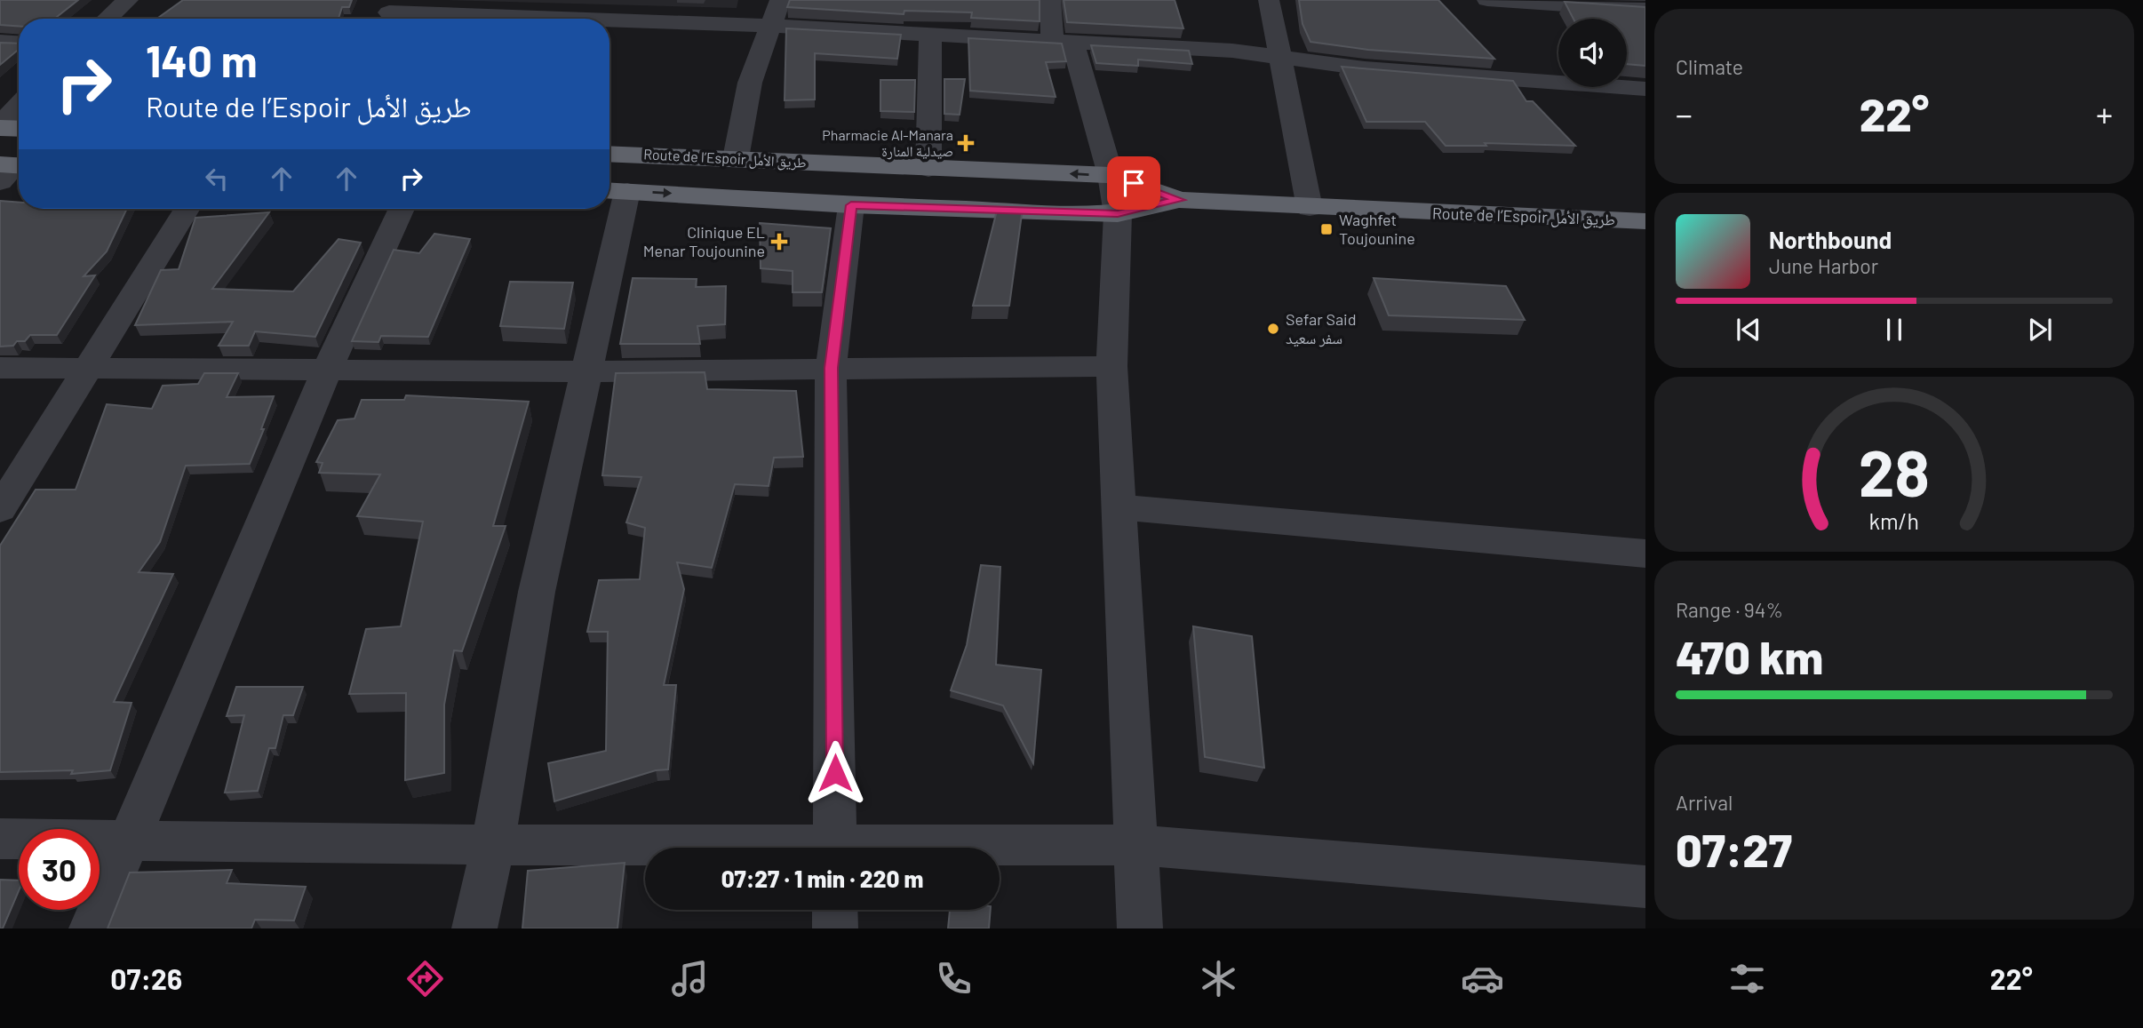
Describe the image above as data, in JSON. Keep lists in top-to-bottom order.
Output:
{
  "streets": {
    "highway": ["Route de l’Espoir طريق الأمل"]
  },
  "places": {
    "health": ["Pharmacie Al-Manara صيدلية المنارة", "Clinique EL Menar Toujounine"],
    "transit": ["Waghfet Toujounine"],
    "other": ["Sefar Said سفر سعيد"]
  },
  "page": {
    "tile": [
      "Climate",
      ["Range · 94%", "470 km"],
      ["Arrival", "07:27"]
    ],
    "turn": ["140 m", "Route de l’Espoir طريق الأمل"],
    "heat": ["−", "22°", "+"],
    "song": ["Northbound", "June Harbor"],
    "limit": "30",
    "trip": "07:27 · 1 min · 220 m",
    "tabs": ["07:26", "22°"],
    "gauge": ["28", "km/h"]
  }
}
